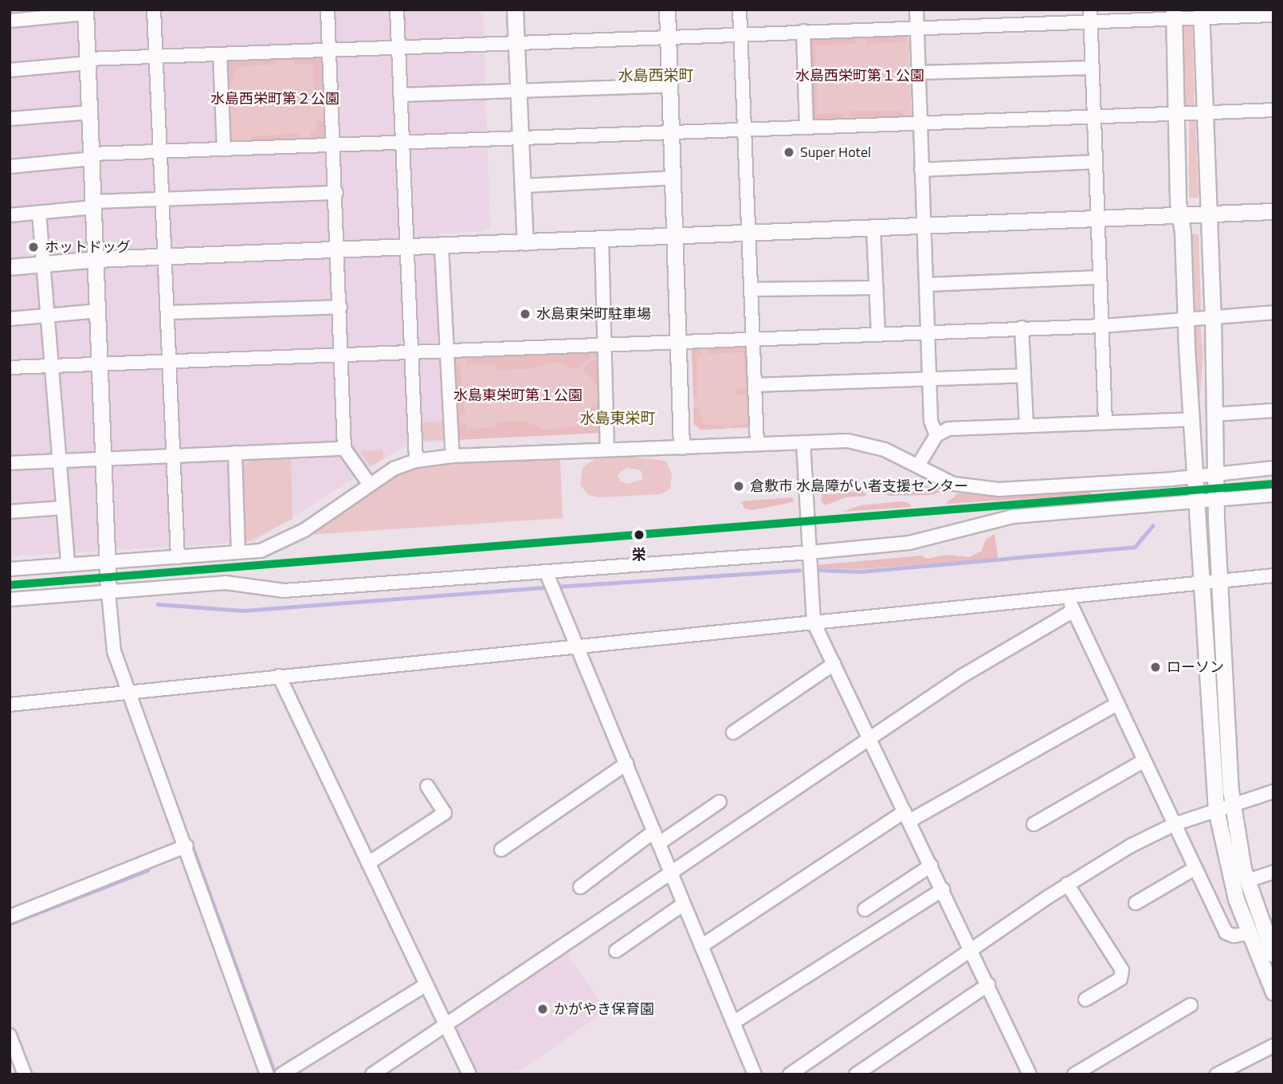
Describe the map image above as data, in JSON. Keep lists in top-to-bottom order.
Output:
{
  "districts": ["水島西栄町", "水島東栄町"],
  "parks": ["水島西栄町第１公園", "水島西栄町第２公園", "水島東栄町第１公園"],
  "places": [
    "Super Hotel",
    "ホットドッグ",
    "水島東栄町駐車場",
    "倉敷市 水島障がい者支援センター",
    "栄",
    "ローソン",
    "かがやき保育園"
  ]
}
